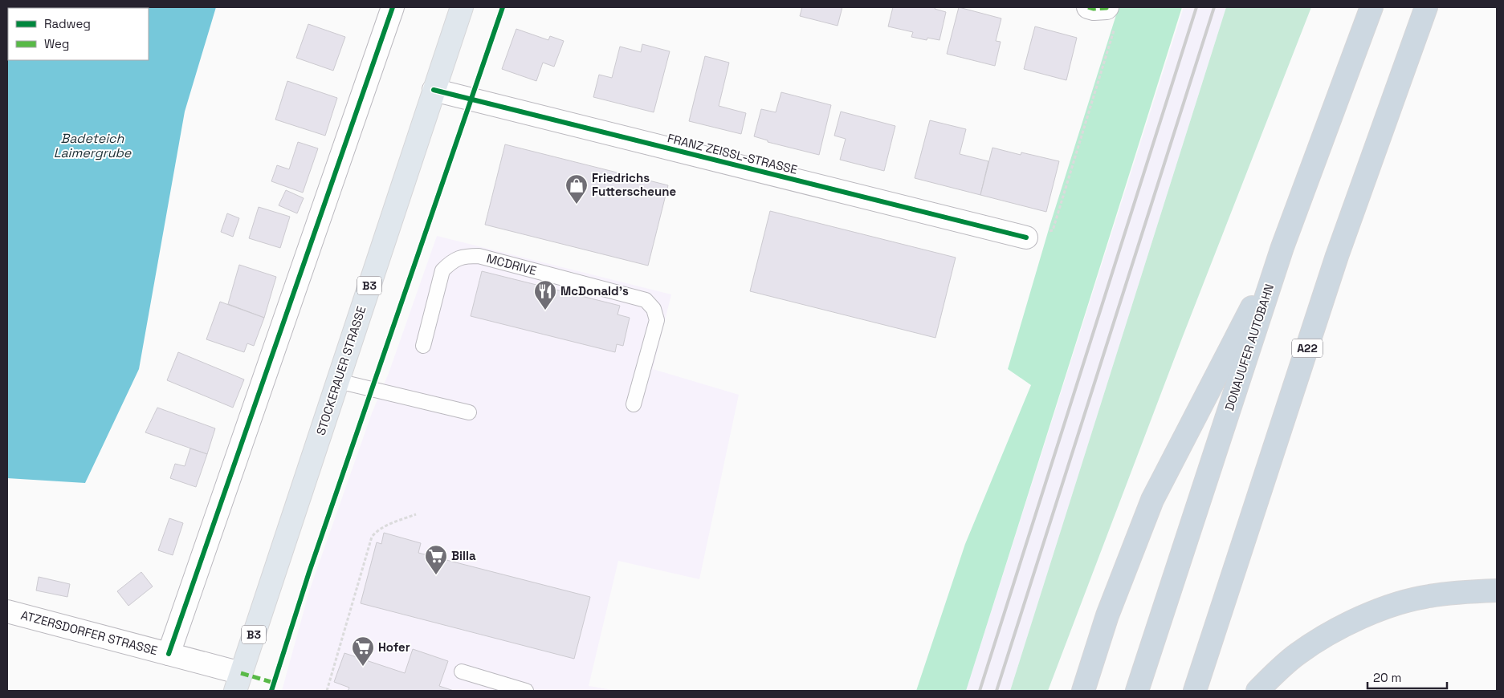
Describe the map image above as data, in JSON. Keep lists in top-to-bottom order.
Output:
{
  "streets": {
    "highway": ["DONAUUFER AUTOBAHN", "A22"],
    "main road": ["B3", "STOCKERAUER STRASSE"],
    "street": ["FRANZ ZEISSL-STRASSE", "ATZERSDORFER STRASSE"],
    "lane": ["MCDRIVE"]
  },
  "crossings": [
    ["FRANZ ZEISSL-STRASSE", "STOCKERAUER STRASSE"],
    ["STOCKERAUER STRASSE", "ATZERSDORFER STRASSE"]
  ],
  "water": ["Badeteich Laimergrube"],
  "places": {
    "shop": ["Friedrichs Futterscheune"],
    "restaurant": ["McDonald's"],
    "supermarket": ["Billa", "Hofer"]
  },
  "legend": ["Radweg", "Weg"],
  "scale_bar": "20 m"
}
